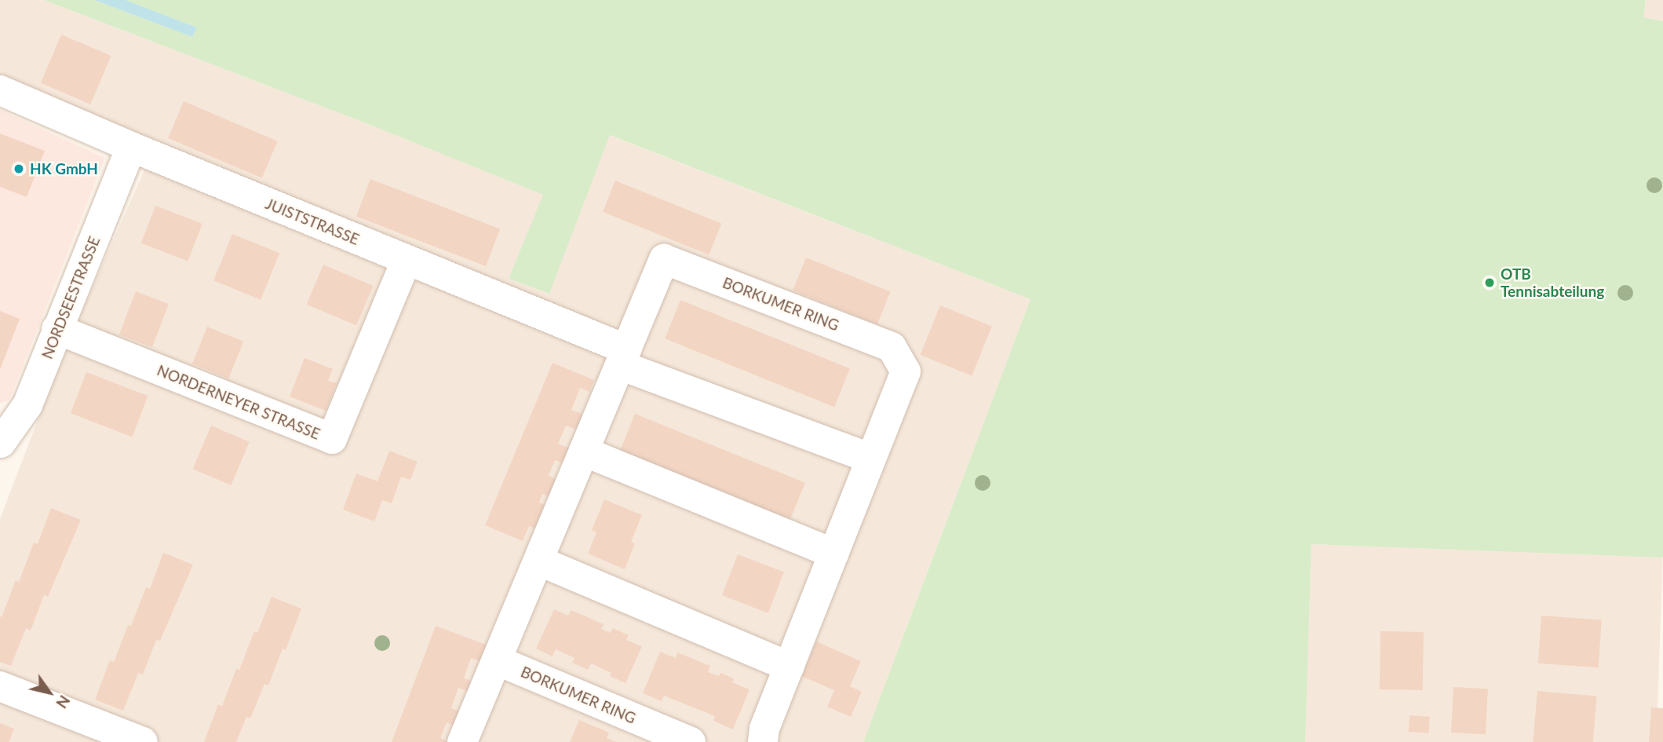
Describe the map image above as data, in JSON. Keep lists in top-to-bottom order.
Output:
{
  "streets": {
    "street": [
      "JUISTSTRASSE",
      "NORDSEESTRASSE",
      "BORKUMER RING",
      "NORDERNEYER STRASSE"
    ]
  },
  "crossings": [
    ["JUISTSTRASSE", "NORDSEESTRASSE"],
    ["JUISTSTRASSE", "BORKUMER RING"],
    ["JUISTSTRASSE", "NORDERNEYER STRASSE"],
    ["NORDSEESTRASSE", "NORDERNEYER STRASSE"]
  ],
  "places": ["HK GmbH", "OTB Tennisabteilung"],
  "north": "bottom right"
}
